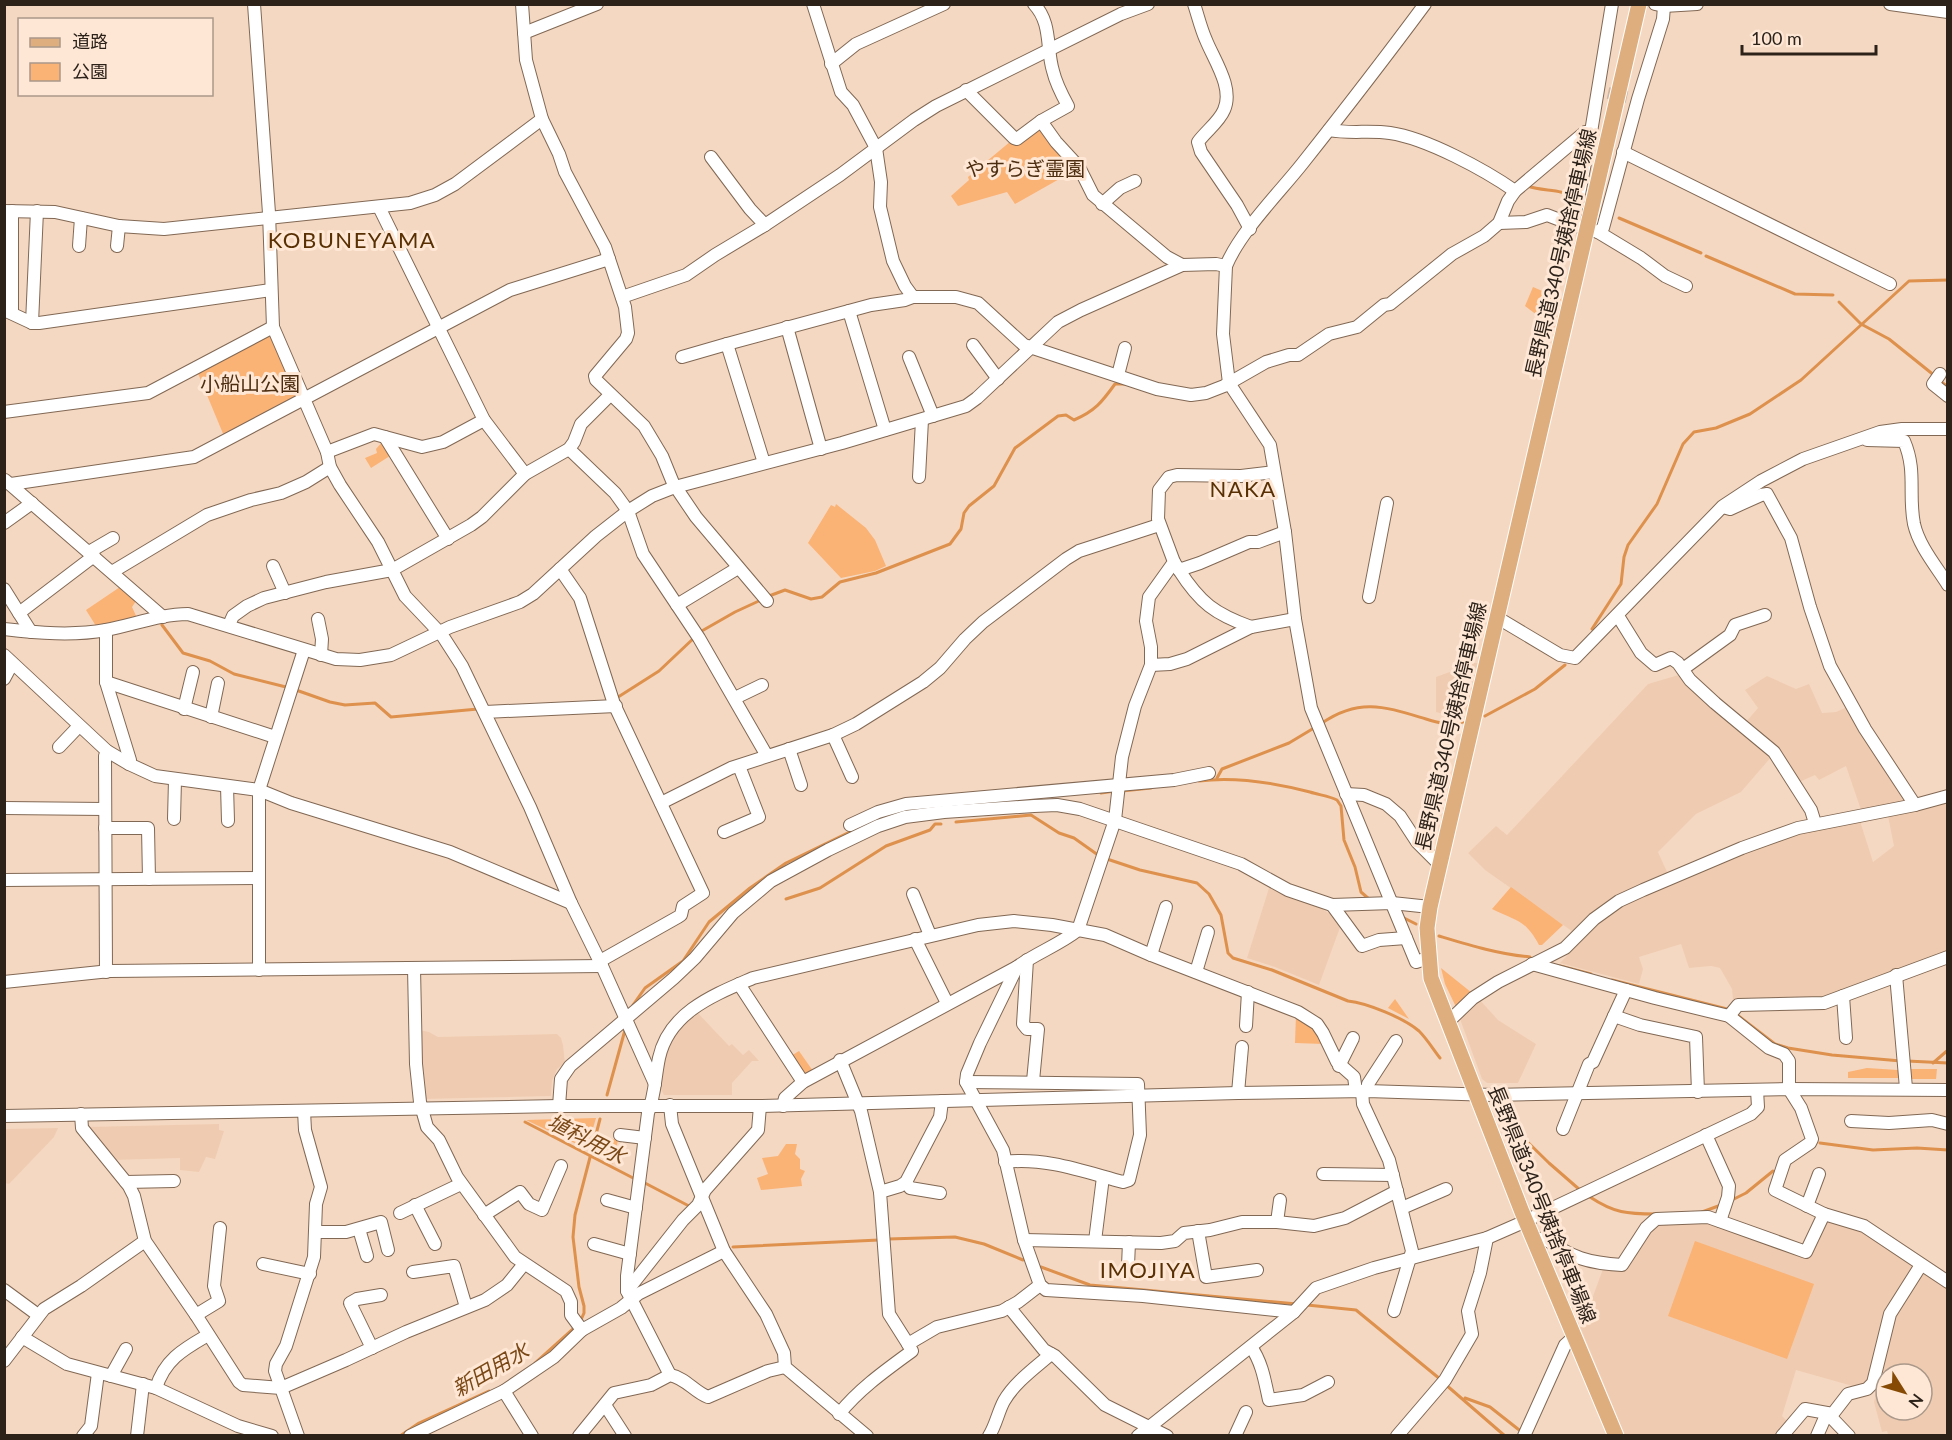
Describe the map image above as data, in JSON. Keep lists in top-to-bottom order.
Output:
{
  "streets": {
    "main road": ["長野県道340号姨捨停車場線"]
  },
  "districts": ["KOBUNEYAMA", "NAKA", "IMOJIYA"],
  "water": ["埴科用水", "新田用水"],
  "parks": ["やすらぎ霊園", "小船山公園"],
  "legend": ["道路", "公園"],
  "scale_bar": "100 m",
  "north": "bottom right"
}
